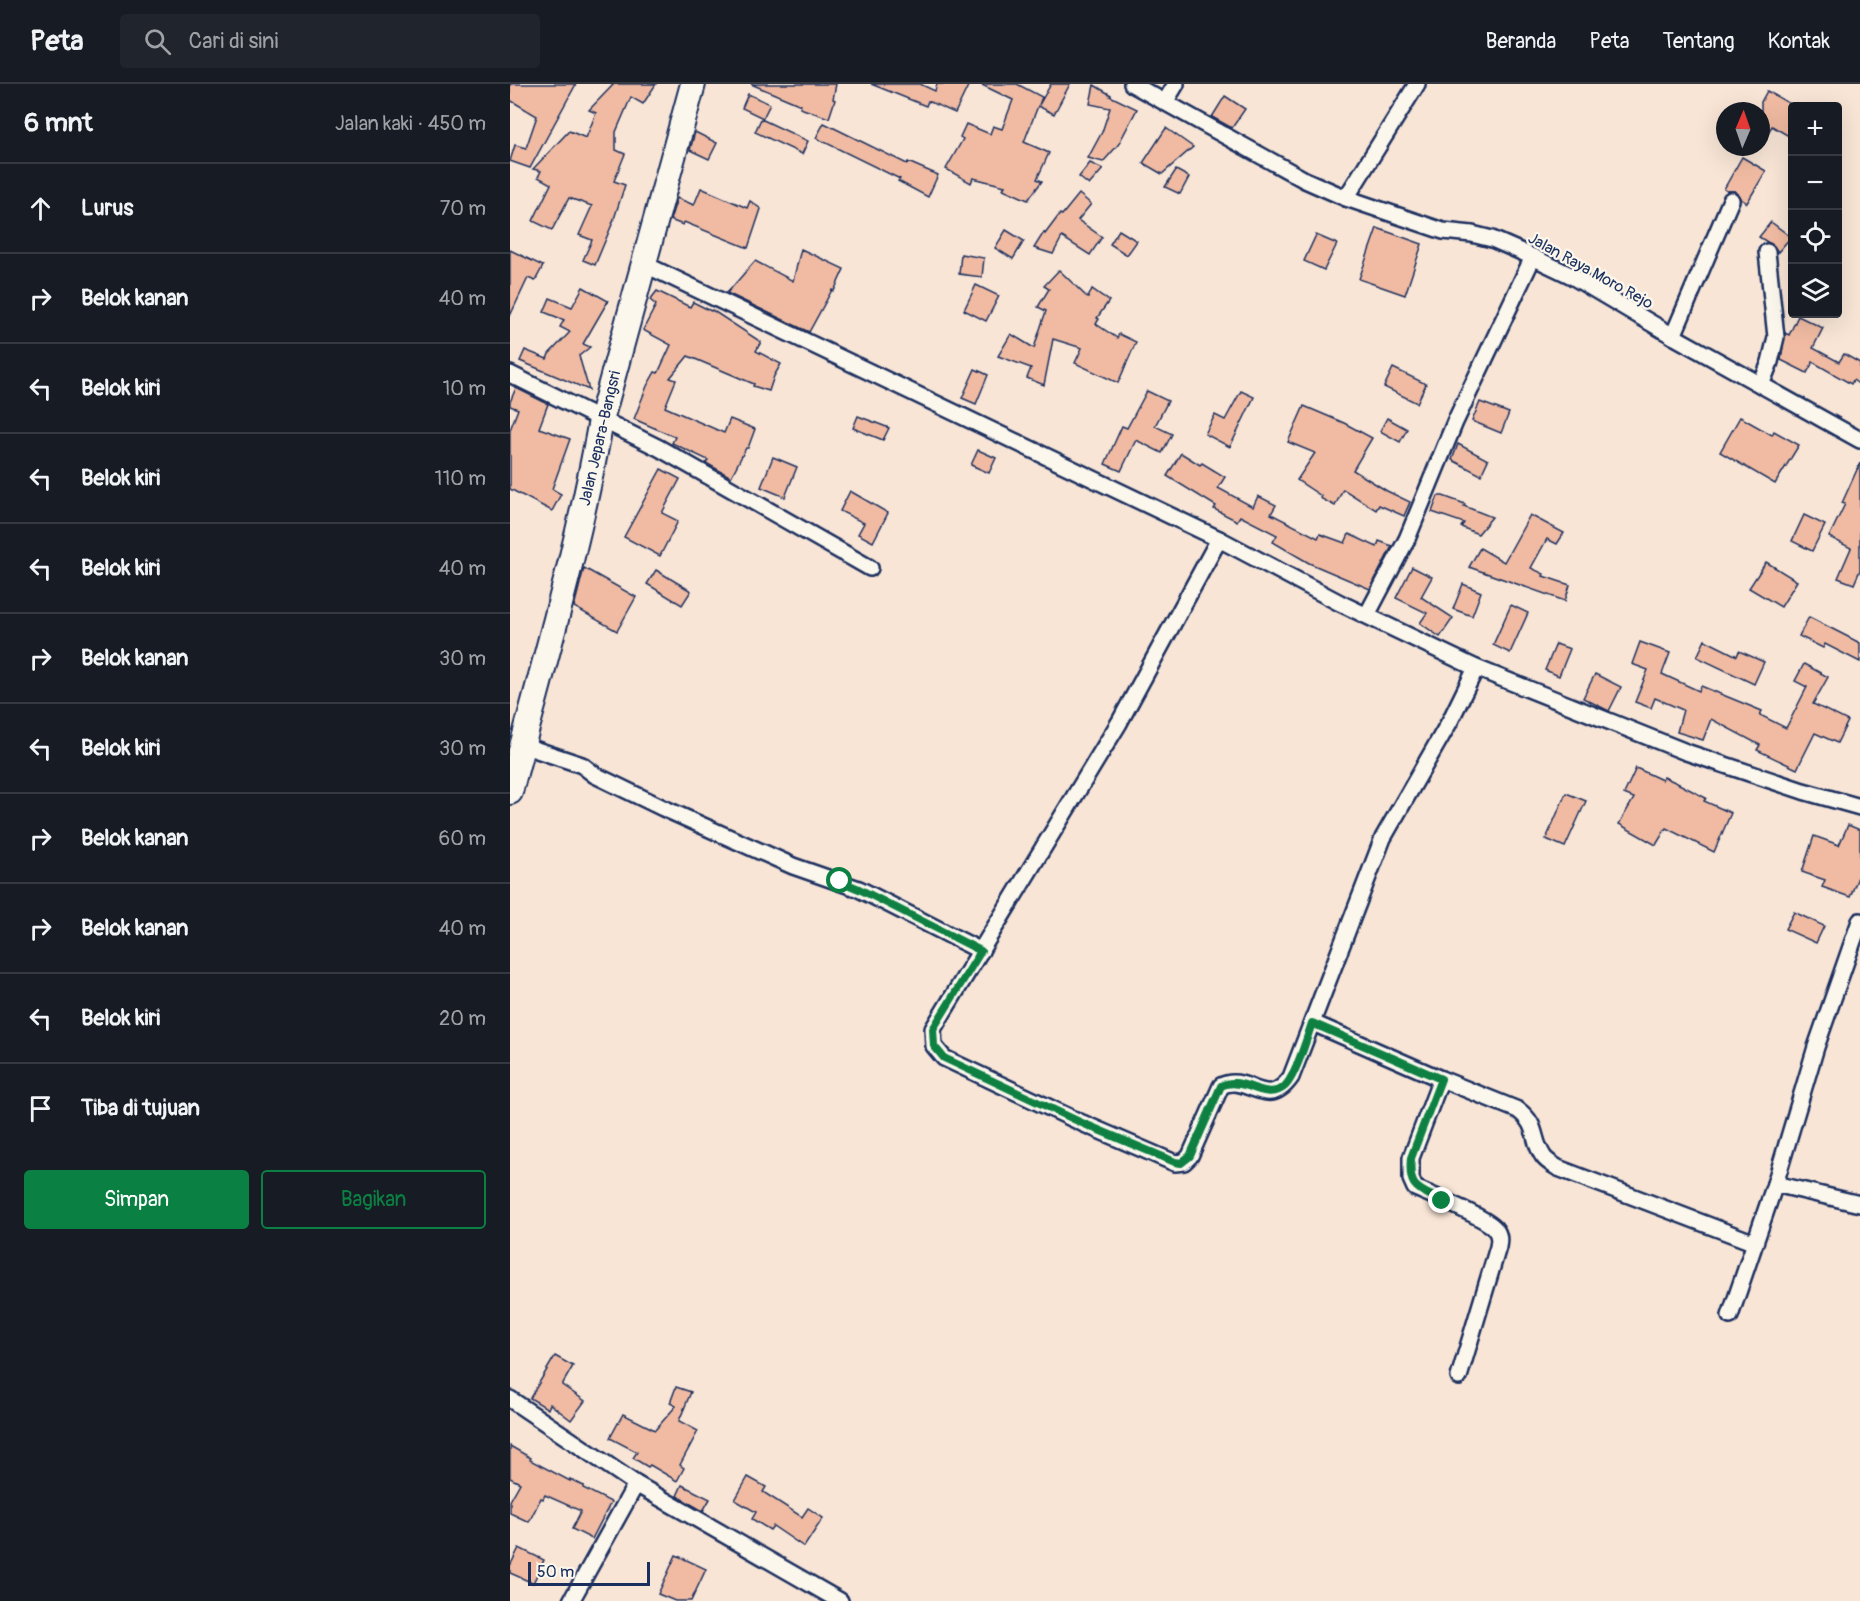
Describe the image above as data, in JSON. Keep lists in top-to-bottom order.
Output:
{
  "streets": {
    "main road": ["Jalan Jepara-Bangsri"],
    "street": ["Jalan Raya Moro Rejo"]
  },
  "scale_bar": "50 m",
  "north": "top",
  "page": {
    "header": "Peta",
    "search": "Cari di sini",
    "nav": [
      "Beranda",
      "Peta",
      "Tentang",
      "Kontak"
    ],
    "heading": ["6 mnt", "Jalan kaki · 450 m"],
    "map_buttons": ["+", "−"],
    "list": [
      ["Lurus", "70 m"],
      ["Belok kanan", "40 m"],
      ["Belok kiri", "10 m"],
      ["Belok kiri", "110 m"],
      ["Belok kiri", "40 m"],
      ["Belok kanan", "30 m"],
      ["Belok kiri", "30 m"],
      ["Belok kanan", "60 m"],
      ["Belok kanan", "40 m"],
      ["Belok kiri", "20 m"],
      "Tiba di tujuan"
    ],
    "buttons": ["Simpan", "Bagikan"],
    "scale": "50 m"
  }
}
